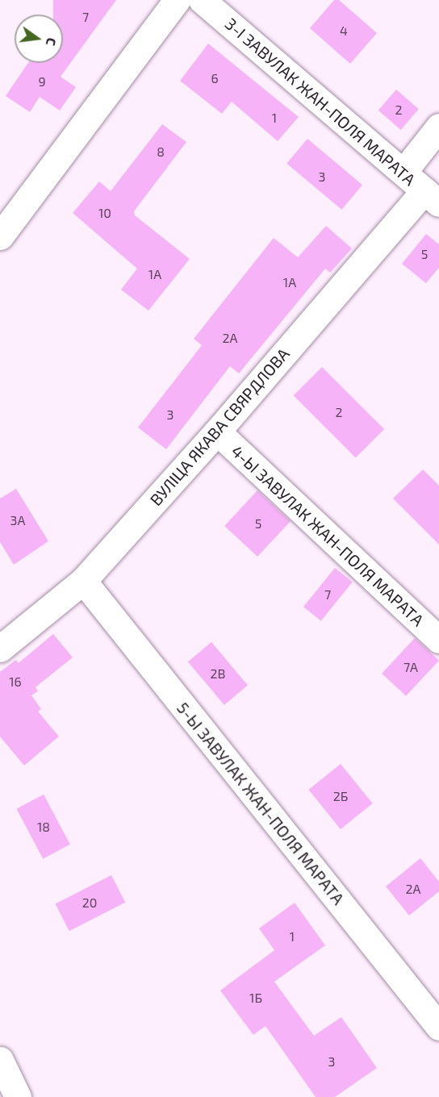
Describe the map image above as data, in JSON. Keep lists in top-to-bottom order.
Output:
{
  "streets": {
    "street": [
      "3-І ЗАВУЛАК ЖАН-ПОЛЯ МАРАТА",
      "ВУЛІЦА ЯКАВА СВЯРДЛОВА",
      "4-Ы ЗАВУЛАК ЖАН-ПОЛЯ МАРАТА",
      "5-Ы ЗАВУЛАК ЖАН-ПОЛЯ МАРАТА"
    ]
  },
  "crossings": [
    ["3-І ЗАВУЛАК ЖАН-ПОЛЯ МАРАТА", "ВУЛІЦА ЯКАВА СВЯРДЛОВА"],
    ["ВУЛІЦА ЯКАВА СВЯРДЛОВА", "4-Ы ЗАВУЛАК ЖАН-ПОЛЯ МАРАТА"],
    ["ВУЛІЦА ЯКАВА СВЯРДЛОВА", "5-Ы ЗАВУЛАК ЖАН-ПОЛЯ МАРАТА"]
  ],
  "house_numbers": [
    "7",
    "4",
    "6",
    "9",
    "2",
    "1",
    "8",
    "3",
    "10",
    "5",
    "1А",
    "1А",
    "2А",
    "2",
    "3",
    "3А",
    "5",
    "7",
    "7А",
    "2В",
    "16",
    "2Б",
    "18",
    "2А",
    "20",
    "1",
    "1Б",
    "3"
  ],
  "north": "right"
}
